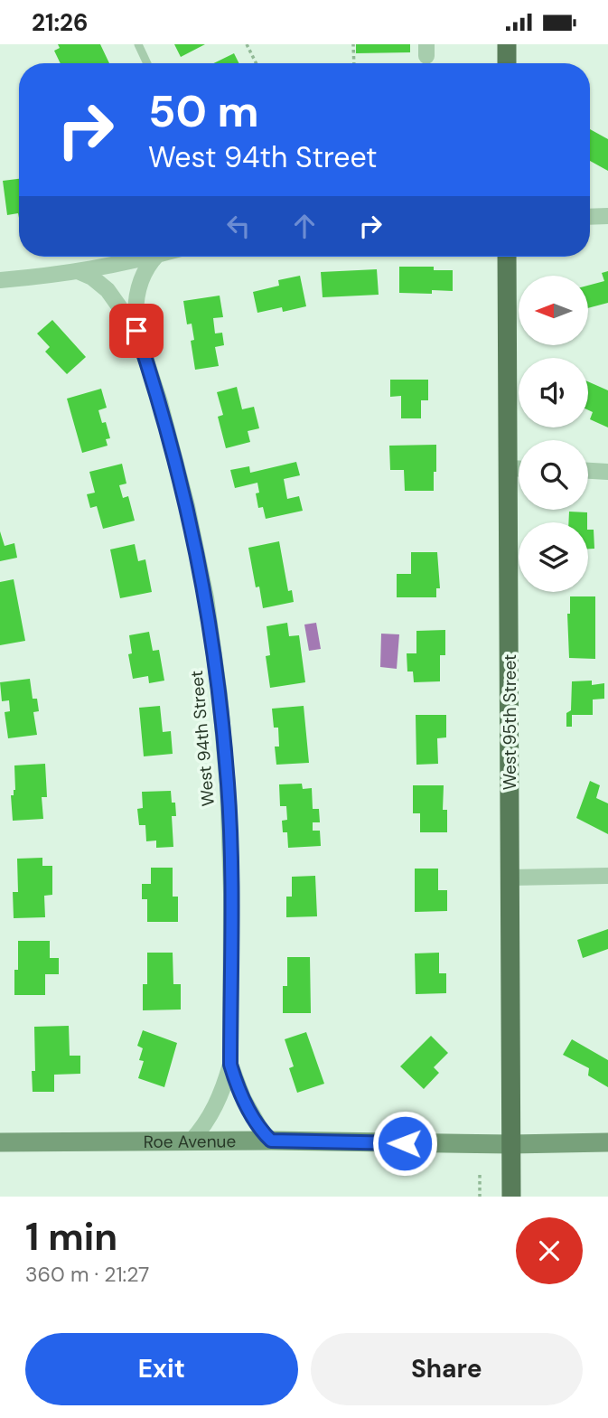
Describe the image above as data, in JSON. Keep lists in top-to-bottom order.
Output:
{
  "streets": {
    "main road": ["West 95th Street", "Roe Avenue"],
    "street": ["West 94th Street"]
  },
  "crossings": [
    ["West 95th Street", "Roe Avenue"],
    ["West 94th Street", "Roe Avenue"]
  ],
  "north": "left",
  "page": {
    "status": "21:26",
    "turn": ["50 m", "West 94th Street"],
    "heading": ["1 min", "360 m · 21:27"],
    "buttons": ["Exit", "Share"]
  }
}
